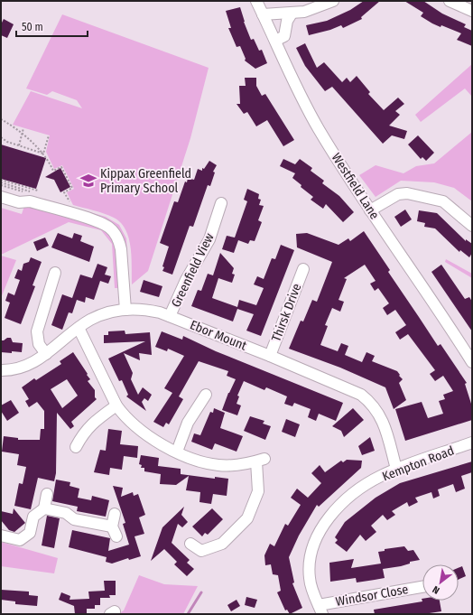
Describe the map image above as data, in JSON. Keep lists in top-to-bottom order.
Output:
{
  "streets": {
    "street": [
      "Westfield Lane",
      "Greenfield View",
      "Thirsk Drive",
      "Ebor Mount",
      "Kempton Road",
      "Windsor Close"
    ]
  },
  "crossings": [
    ["Greenfield View", "Ebor Mount"],
    ["Thirsk Drive", "Ebor Mount"],
    ["Ebor Mount", "Kempton Road"],
    ["Kempton Road", "Windsor Close"]
  ],
  "places": {
    "school or university": ["Kippax Greenfield Primary School"]
  },
  "scale_bar": "50 m",
  "north": "bottom left"
}
